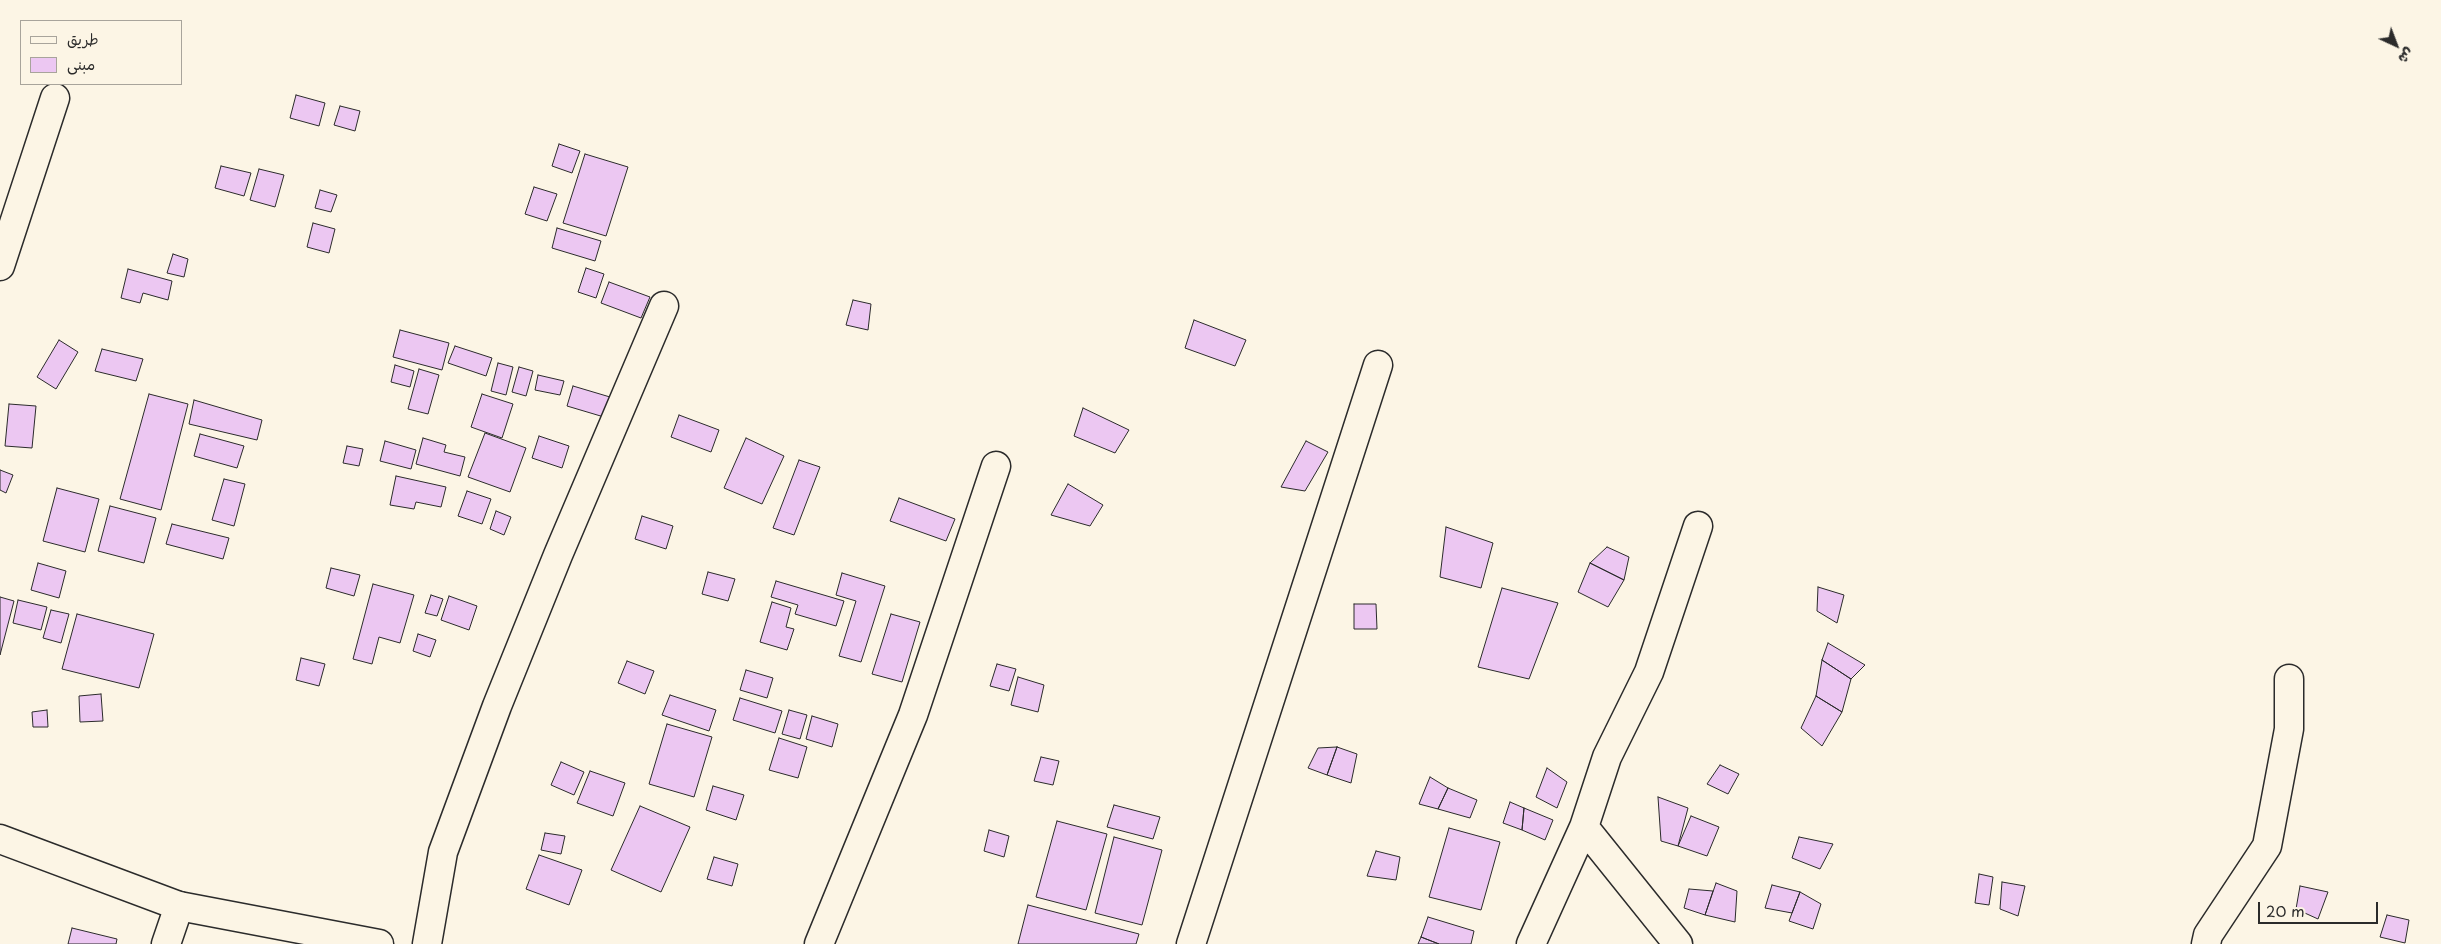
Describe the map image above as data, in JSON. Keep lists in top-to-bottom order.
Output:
{
  "legend": ["طريق", "مبنى"],
  "scale_bar": "20 m",
  "north": "bottom right"
}
